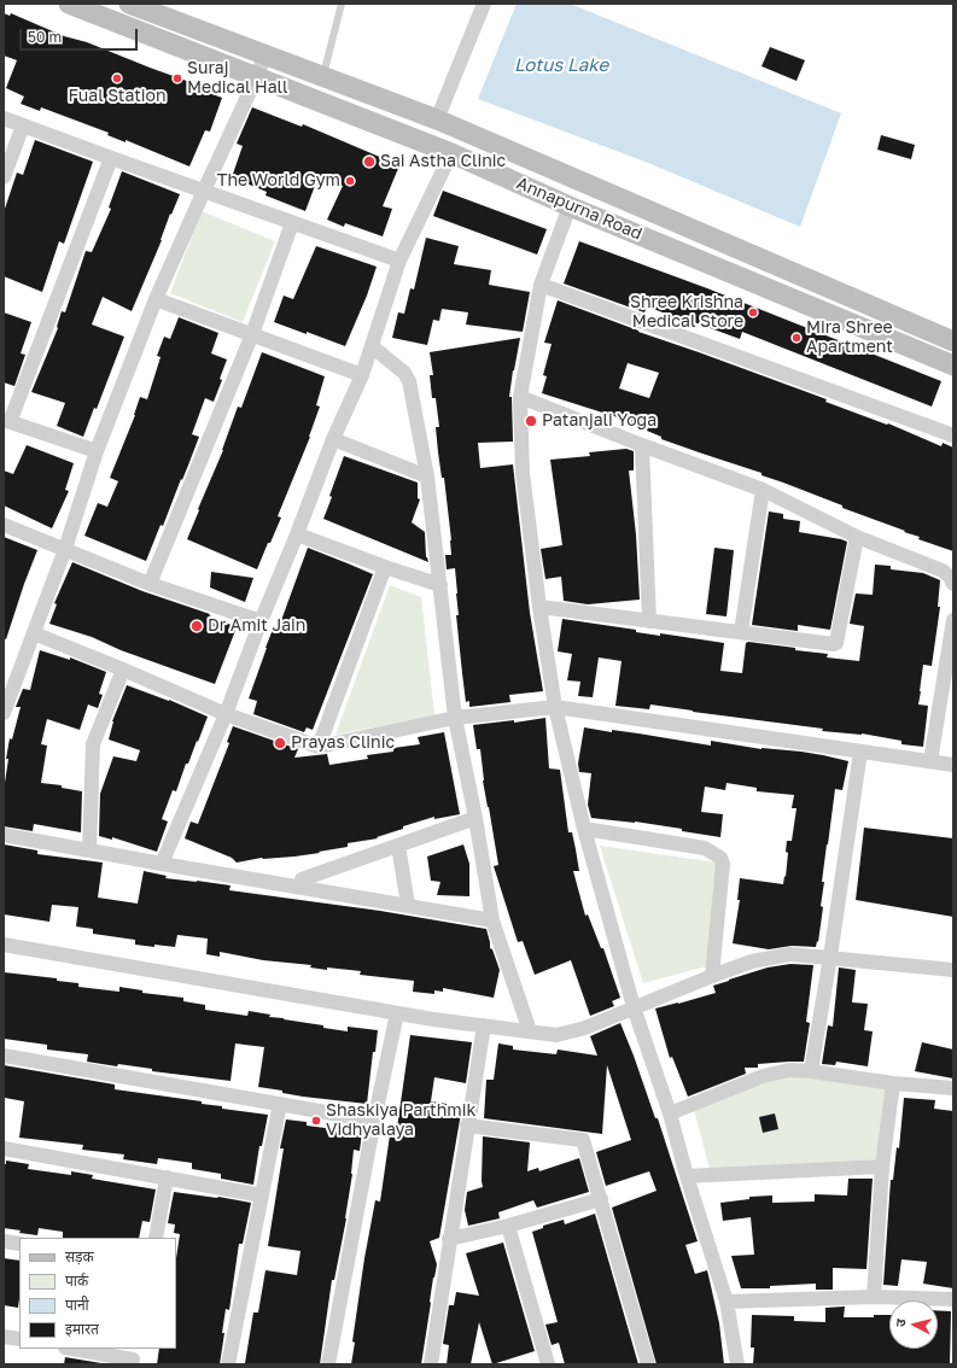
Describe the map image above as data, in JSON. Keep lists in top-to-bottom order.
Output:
{
  "streets": {
    "main road": ["Annapurna Road"]
  },
  "water": ["Lotus Lake"],
  "places": [
    "Fual Station",
    "Suraj Medical Hall",
    "Sai Astha Clinic",
    "The World Gym",
    "Shree Krishna Medical Store",
    "Mira Shree Apartment",
    "Patanjali Yoga",
    "Dr Amit Jain",
    "Prayas Clinic",
    "Shaskiya Parthmik Vidhyalaya"
  ],
  "legend": [
    "सड़क",
    "पार्क",
    "पानी",
    "इमारत"
  ],
  "scale_bar": "50 m",
  "north": "left"
}
